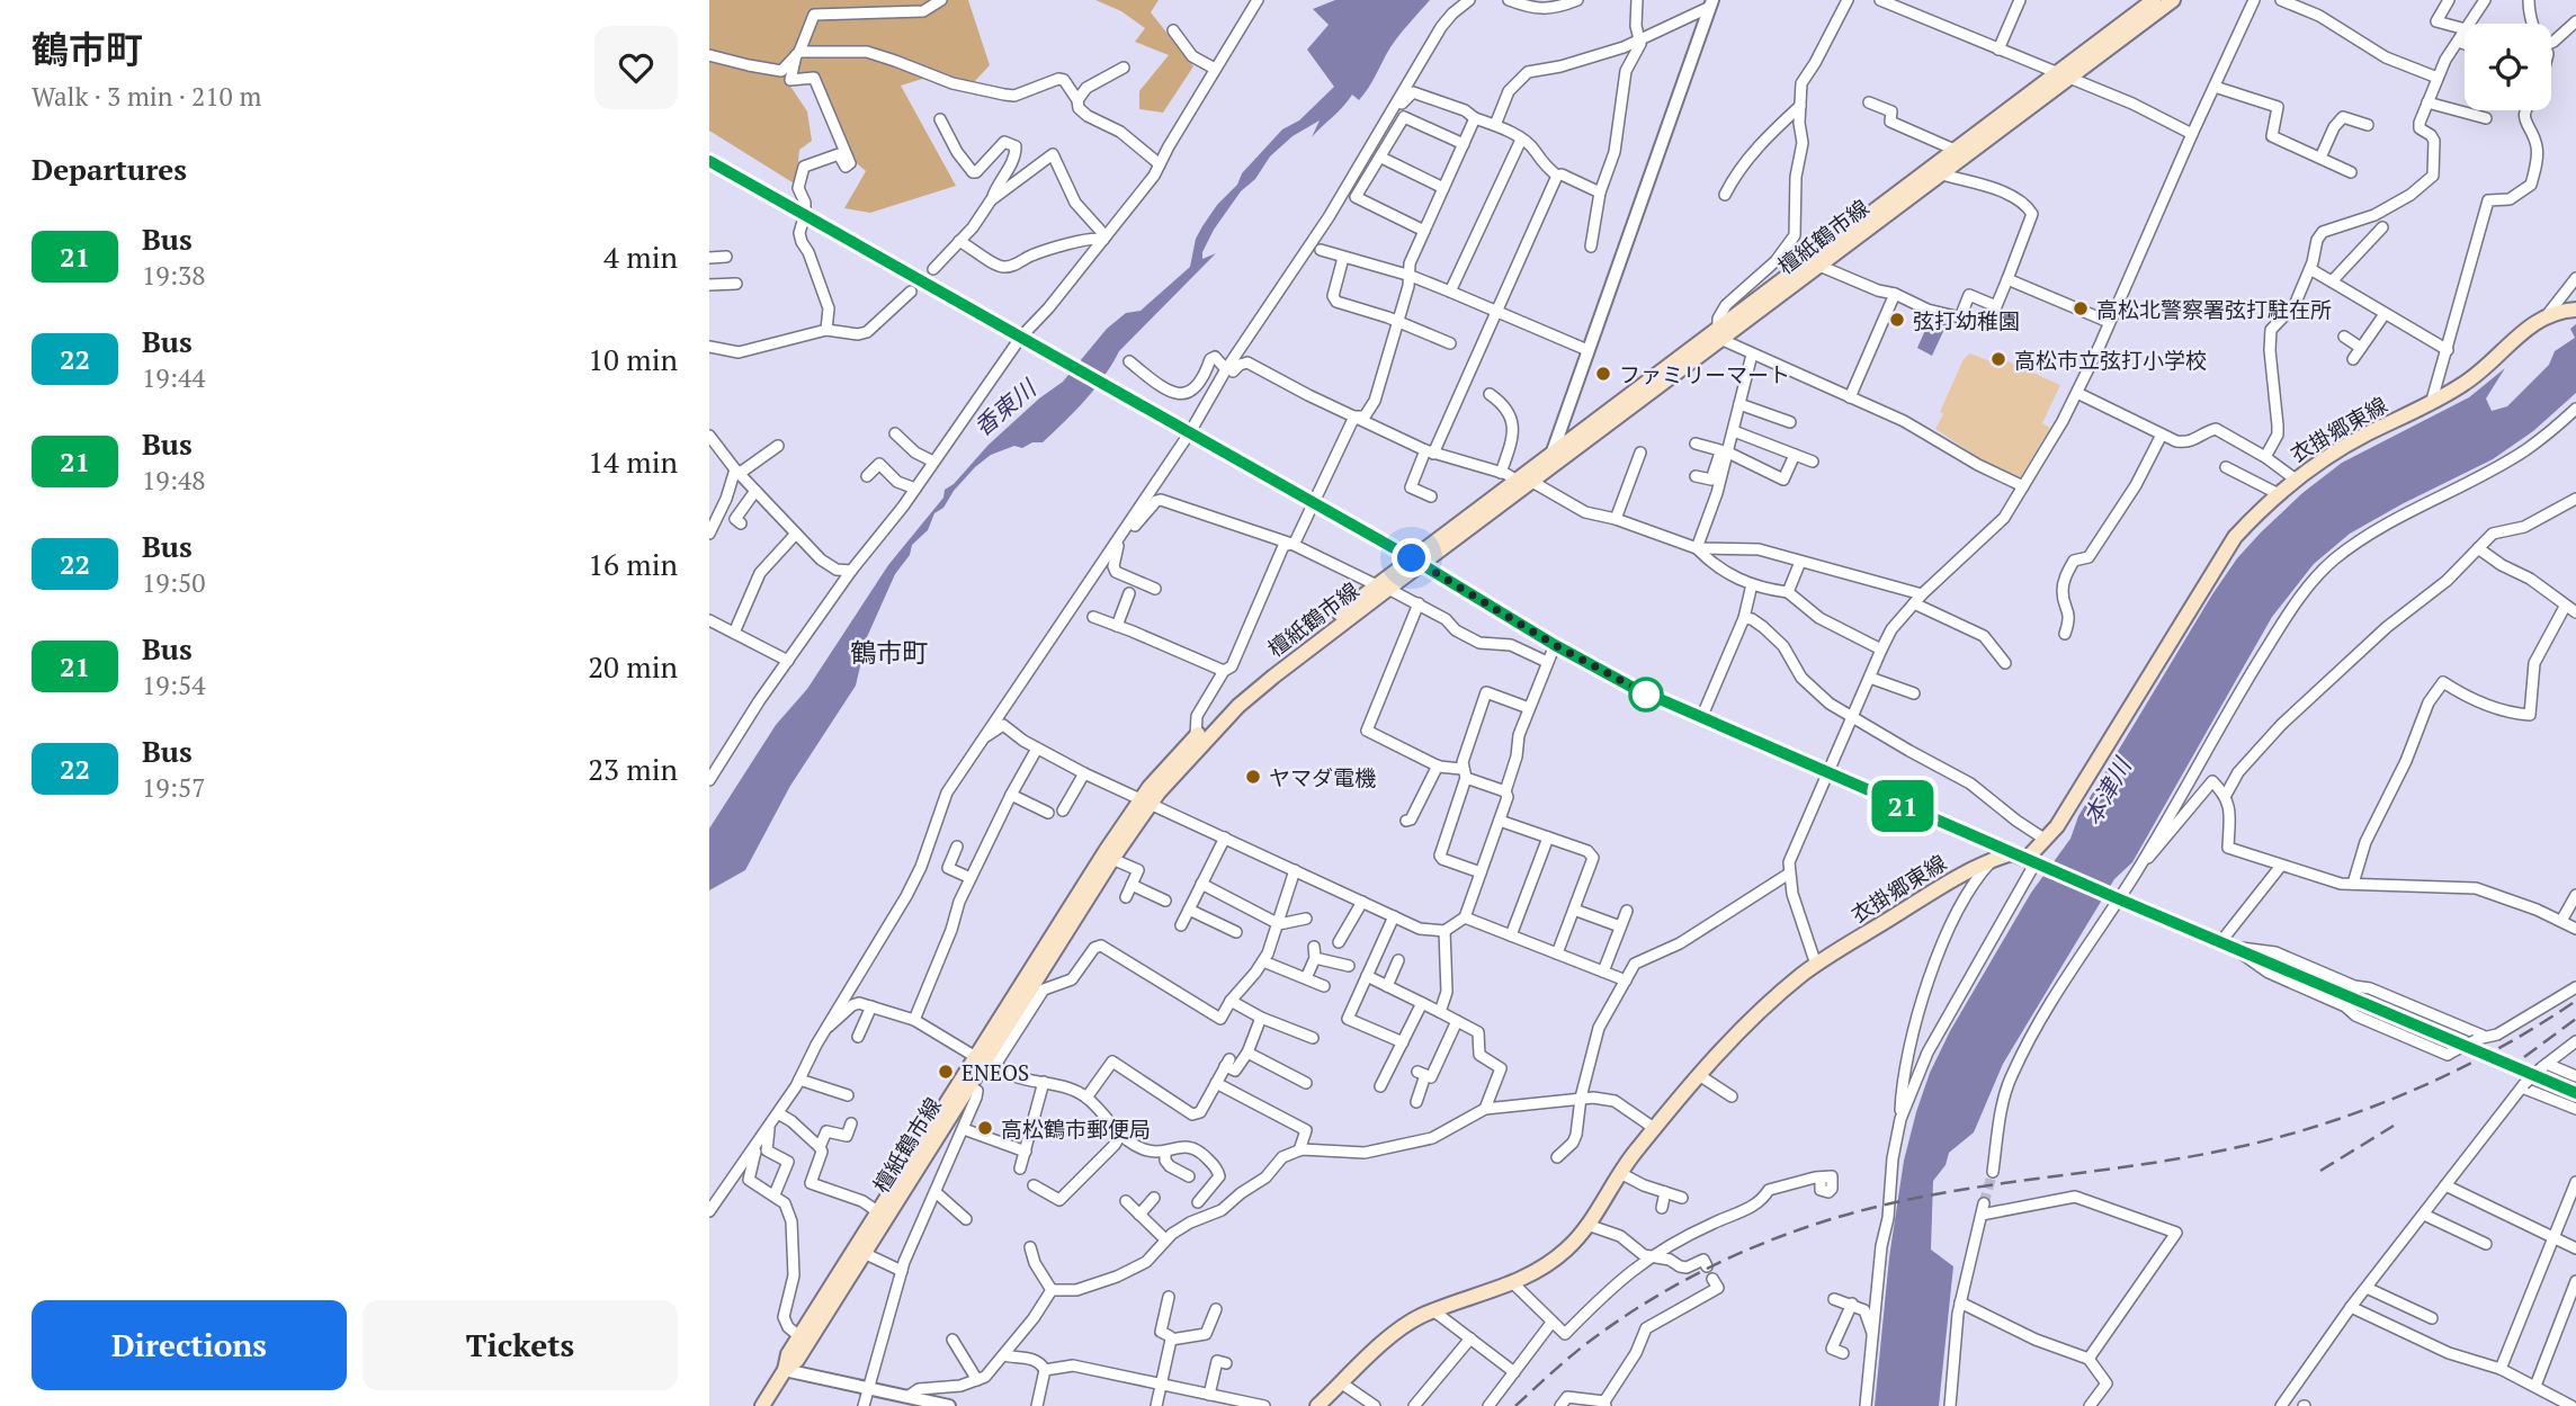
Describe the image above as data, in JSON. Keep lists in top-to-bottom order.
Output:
{
  "streets": {
    "main road": ["檀紙鶴市線", "衣掛郷東線"]
  },
  "districts": ["鶴市町"],
  "water": ["香東川", "本津川"],
  "places": [
    "高松北警察署弦打駐在所",
    "弦打幼稚園",
    "高松市立弦打小学校",
    "ファミリーマート",
    "ヤマダ電機",
    "ENEOS",
    "高松鶴市郵便局"
  ],
  "lines": ["bus line 21"],
  "page": {
    "heading": [
      ["鶴市町", "Walk · 3 min · 210 m"],
      "Departures"
    ],
    "on_map": "21",
    "list": [
      {
        "mark": "21",
        "name": "Bus",
        "note": "19:38",
        "value": "4 min"
      },
      {
        "mark": "22",
        "name": "Bus",
        "note": "19:44",
        "value": "10 min"
      },
      {
        "mark": "21",
        "name": "Bus",
        "note": "19:48",
        "value": "14 min"
      },
      {
        "mark": "22",
        "name": "Bus",
        "note": "19:50",
        "value": "16 min"
      },
      {
        "mark": "21",
        "name": "Bus",
        "note": "19:54",
        "value": "20 min"
      },
      {
        "mark": "22",
        "name": "Bus",
        "note": "19:57",
        "value": "23 min"
      }
    ],
    "buttons": ["Directions", "Tickets"]
  }
}
